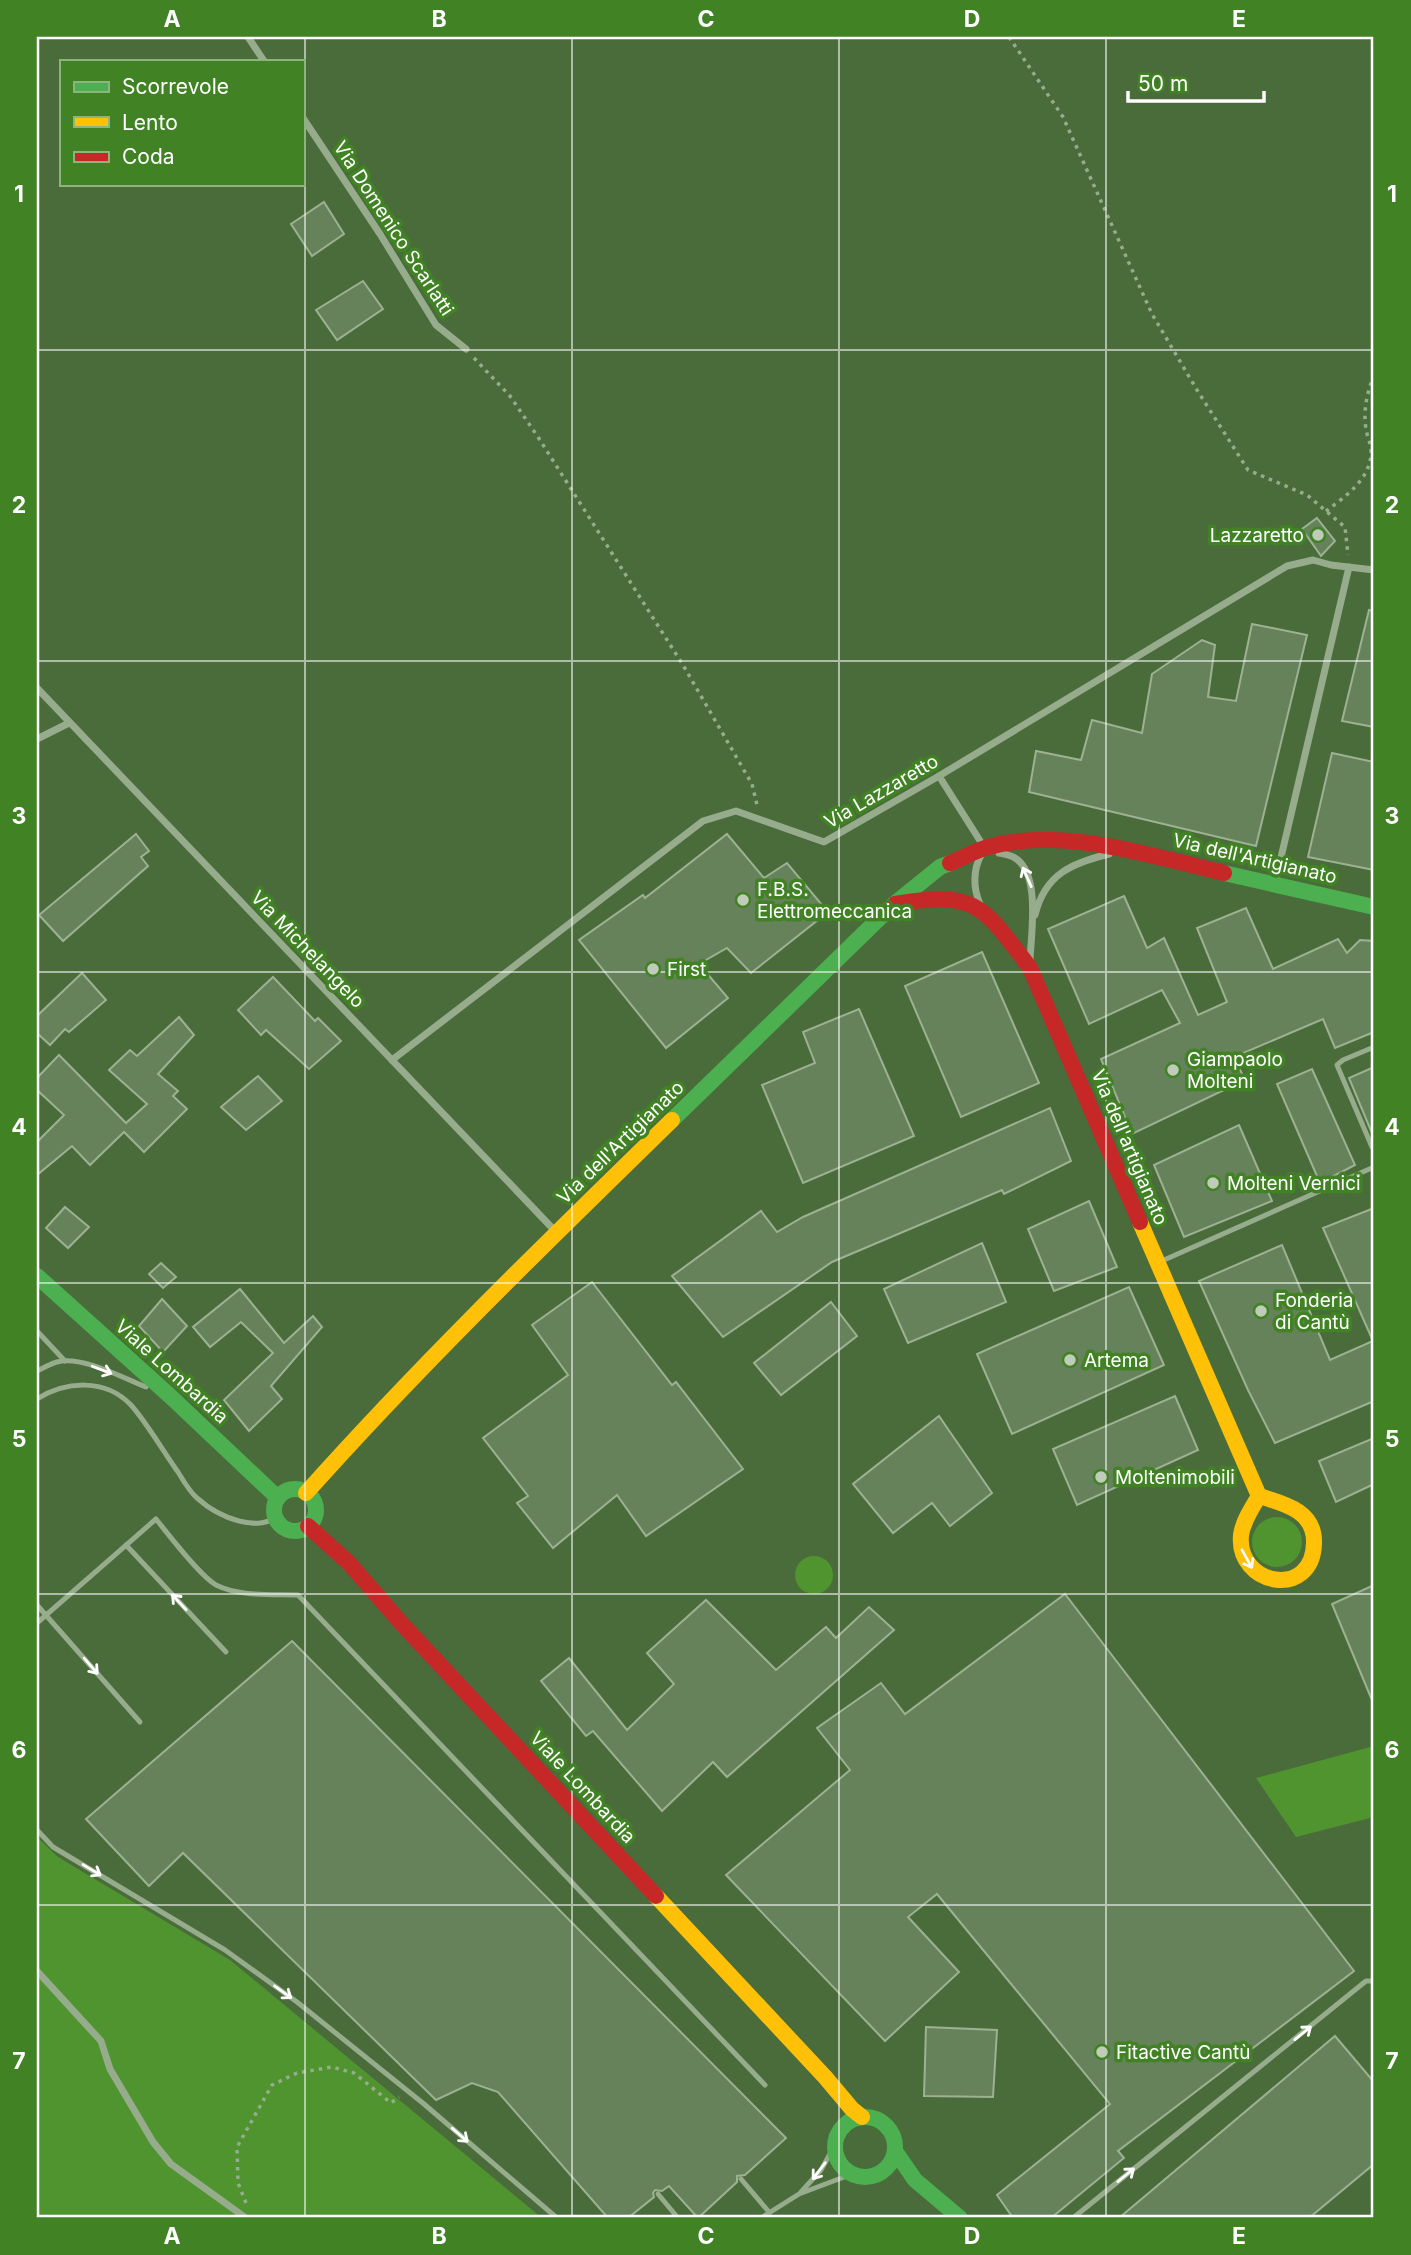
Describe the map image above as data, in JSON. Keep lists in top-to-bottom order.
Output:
{
  "streets": {
    "street": [
      "Via Domenico Scarlatti",
      "Via Lazzaretto",
      "Via dell'Artigianato",
      "Via Michelangelo",
      "Via dell'artigianato",
      "Viale Lombardia"
    ]
  },
  "crossings": [
    ["Via Lazzaretto", "Via Michelangelo"],
    ["Via dell'Artigianato", "Via Michelangelo"],
    ["Via dell'Artigianato", "Via dell'artigianato"],
    ["Via dell'Artigianato", "Viale Lombardia"]
  ],
  "places": [
    "Lazzaretto",
    "F.B.S. Elettromeccanica",
    "First",
    "Giampaolo Molteni",
    "Molteni Vernici",
    "Fonderia di Cantù",
    "Artema",
    "Moltenimobili",
    "Fitactive Cantù"
  ],
  "legend": ["Scorrevole", "Lento", "Coda"],
  "scale_bar": "50 m",
  "grid": {
    "columns": [
      "A",
      "B",
      "C",
      "D",
      "E"
    ],
    "rows": [
      "1",
      "2",
      "3",
      "4",
      "5",
      "6",
      "7"
    ]
  }
}
